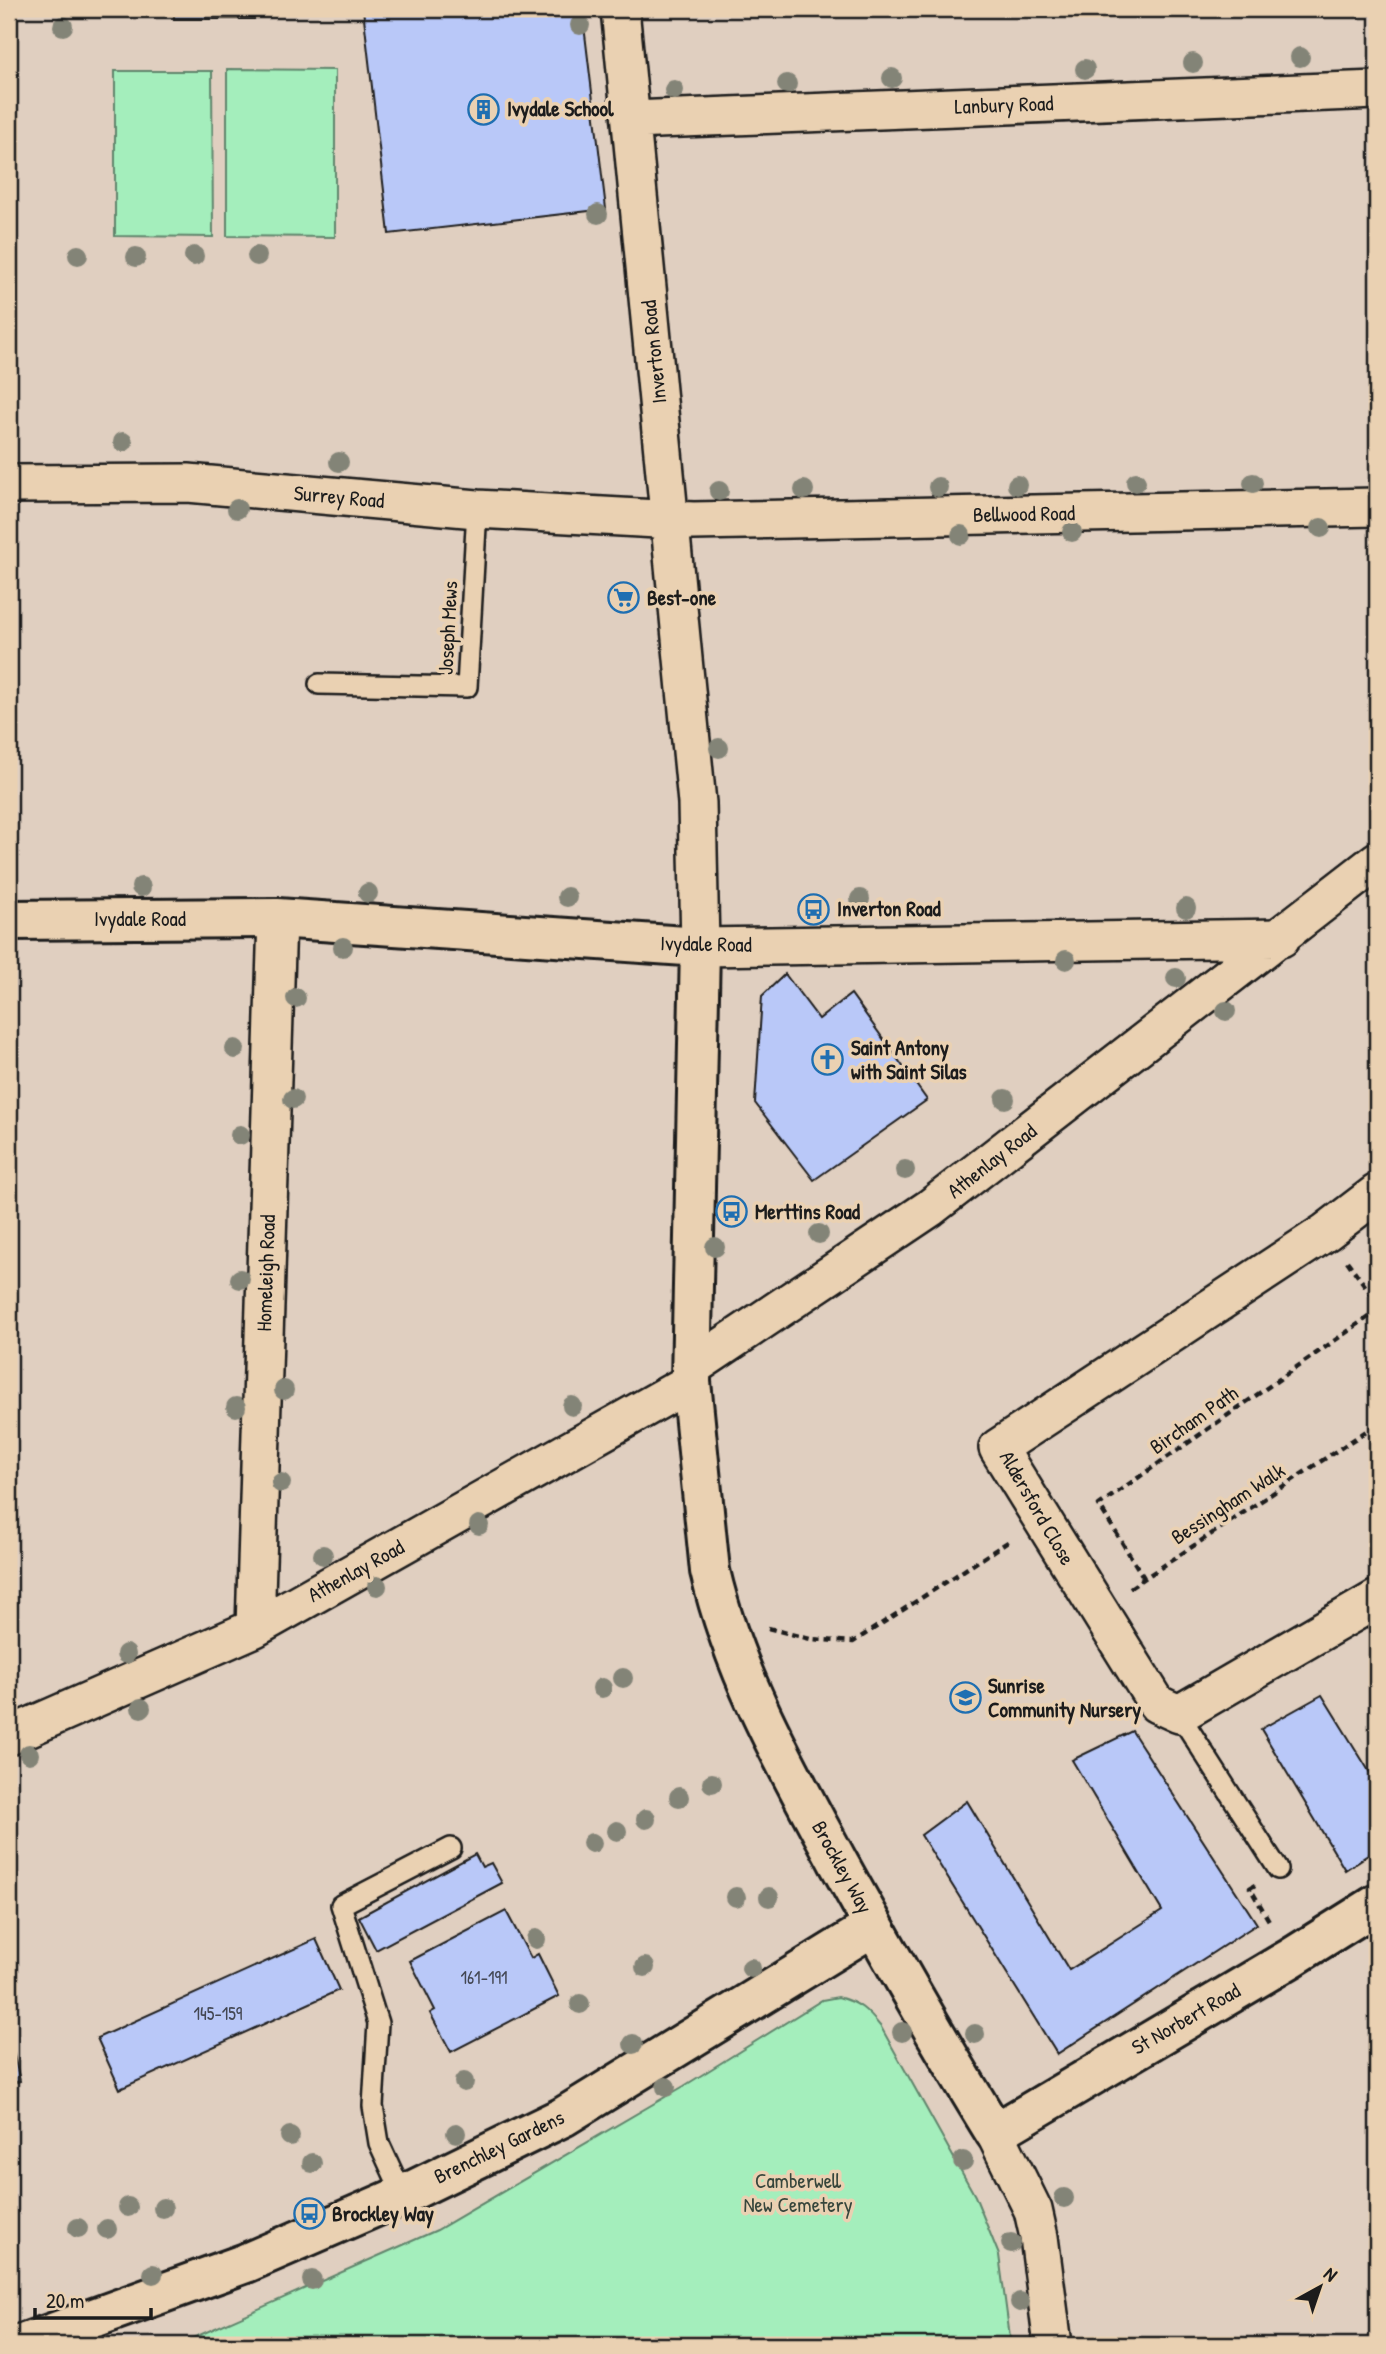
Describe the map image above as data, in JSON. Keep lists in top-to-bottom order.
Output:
{
  "streets": {
    "street": [
      "Lanbury Road",
      "Inverton Road",
      "Surrey Road",
      "Bellwood Road",
      "Ivydale Road",
      "Athenlay Road",
      "Homeleigh Road",
      "Aldersford Close",
      "Brockley Way",
      "St Norbert Road",
      "Brenchley Gardens"
    ],
    "lane": ["Joseph Mews"],
    "path": ["Bircham Path", "Bessingham Walk"]
  },
  "crossings": [
    ["Lanbury Road", "Inverton Road"],
    ["Inverton Road", "Surrey Road"],
    ["Inverton Road", "Bellwood Road"],
    ["Inverton Road", "Ivydale Road"],
    ["Surrey Road", "Bellwood Road"],
    ["Surrey Road", "Joseph Mews"],
    ["Ivydale Road", "Athenlay Road"],
    ["Ivydale Road", "Homeleigh Road"],
    ["Athenlay Road", "Homeleigh Road"],
    ["Athenlay Road", "Brockley Way"],
    ["Bircham Path", "Bessingham Walk"],
    ["Bessingham Walk", "Aldersford Close"],
    ["Brockley Way", "St Norbert Road"],
    ["Brockley Way", "Brenchley Gardens"]
  ],
  "parks": ["Camberwell New Cemetery"],
  "places": {
    "building": ["Ivydale School"],
    "supermarket": ["Best-one"],
    "bus stop": ["Inverton Road", "Merttins Road", "Brockley Way"],
    "church": ["Saint Antony with Saint Silas"],
    "school or university": ["Sunrise Community Nursery"]
  },
  "house_numbers": ["161-191", "145-159"],
  "scale_bar": "20 m",
  "north": "top right"
}
